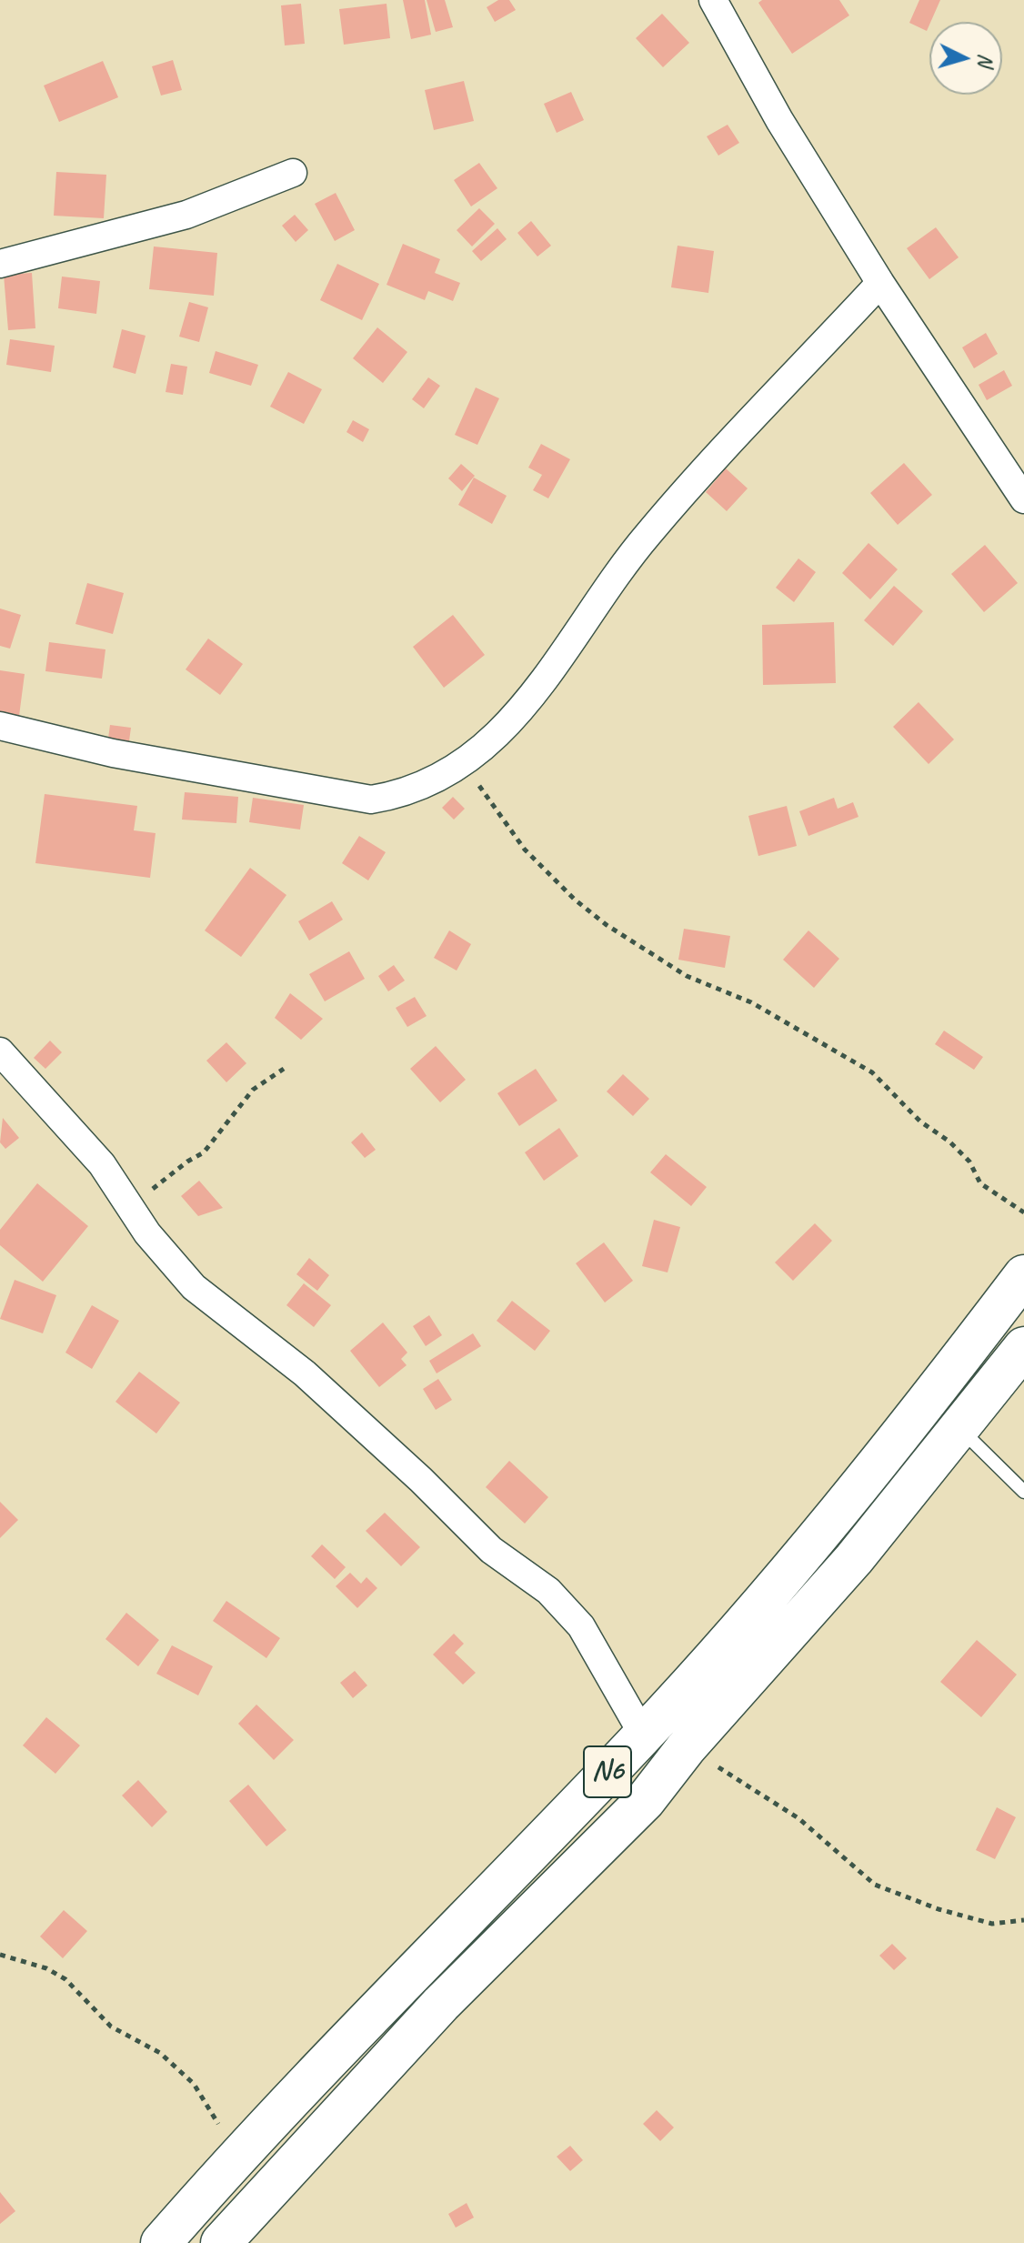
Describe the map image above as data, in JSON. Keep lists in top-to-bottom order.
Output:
{
  "streets": {
    "highway": ["N6"]
  },
  "north": "right"
}
